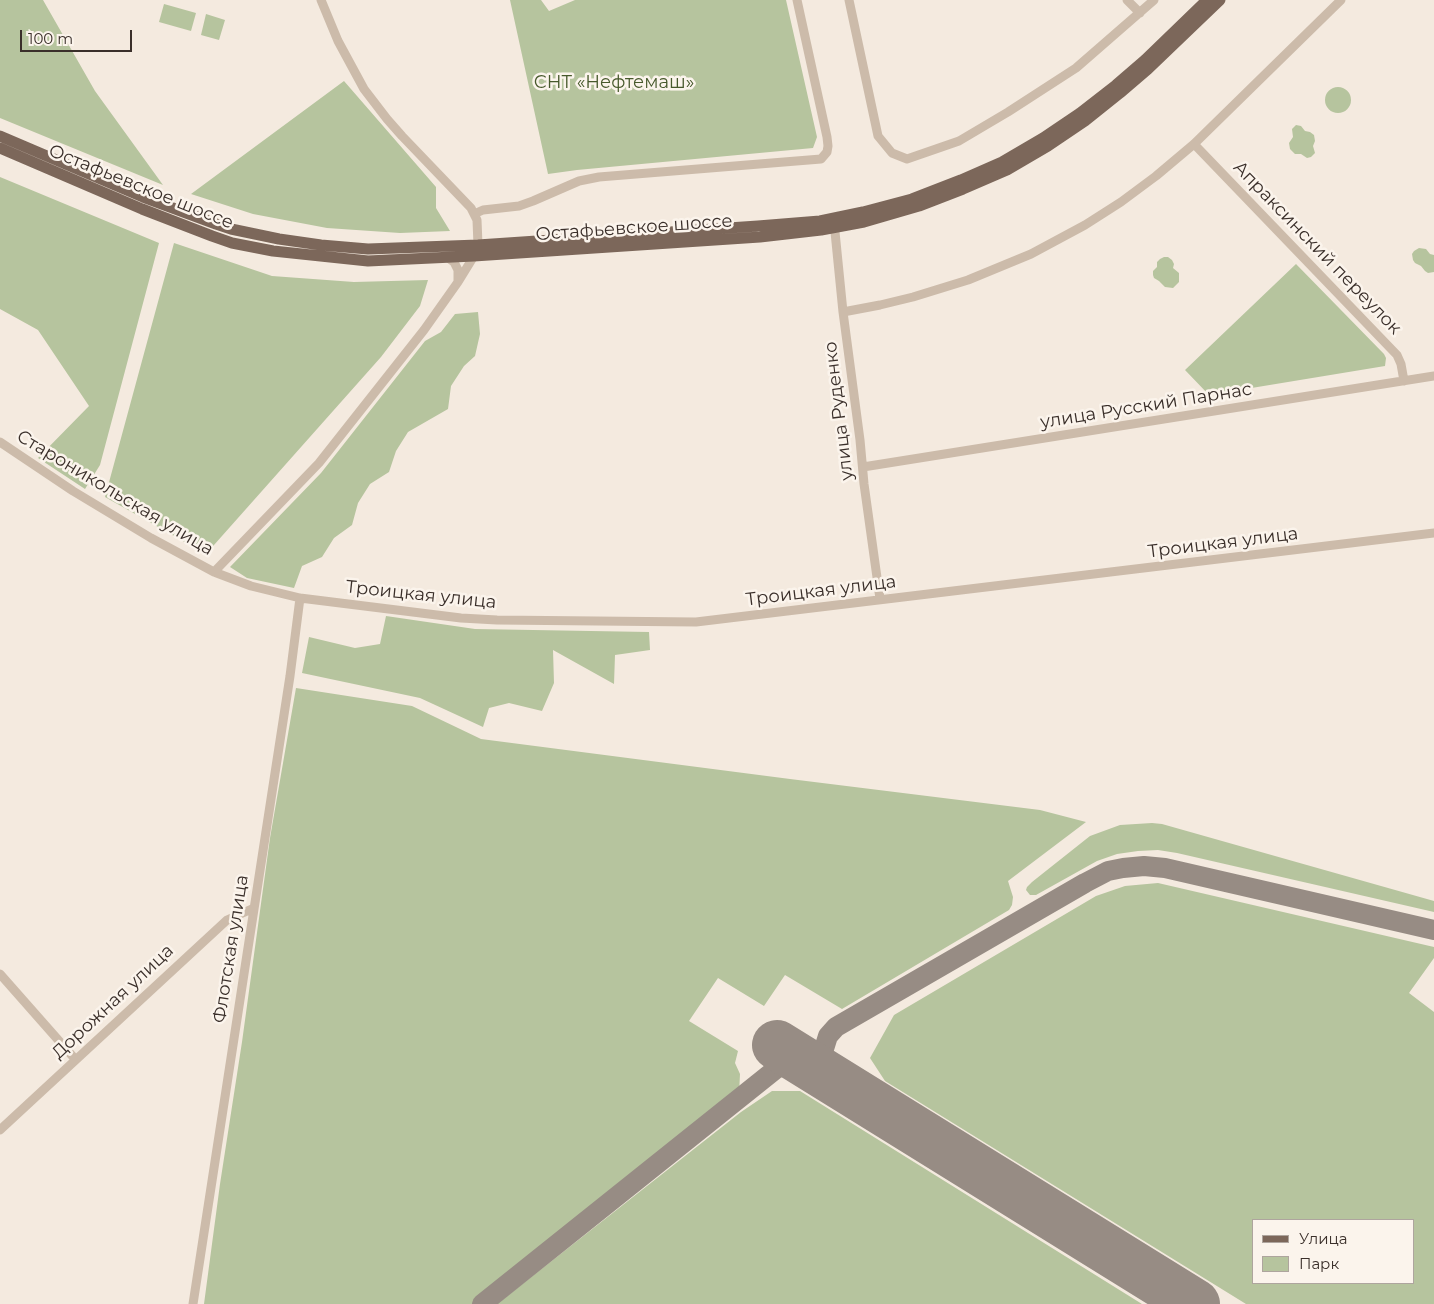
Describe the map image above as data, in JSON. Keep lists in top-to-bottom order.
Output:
{
  "streets": {
    "main road": ["Остафьевское шоссе"],
    "street": [
      "Апраксинский переулок",
      "улица Русский Парнас",
      "улица Руденко",
      "Староникольская улица",
      "Троицкая улица",
      "Флотская улица",
      "Дорожная улица"
    ]
  },
  "crossings": [
    ["Остафьевское шоссе", "улица Руденко"],
    ["Апраксинский переулок", "улица Русский Парнас"],
    ["улица Русский Парнас", "улица Руденко"],
    ["улица Руденко", "Троицкая улица"],
    ["Староникольская улица", "Троицкая улица"],
    ["Троицкая улица", "Флотская улица"],
    ["Флотская улица", "Дорожная улица"]
  ],
  "parks": ["СНТ «Нефтемаш»"],
  "legend": ["Улица", "Парк"],
  "scale_bar": "100 m"
}
